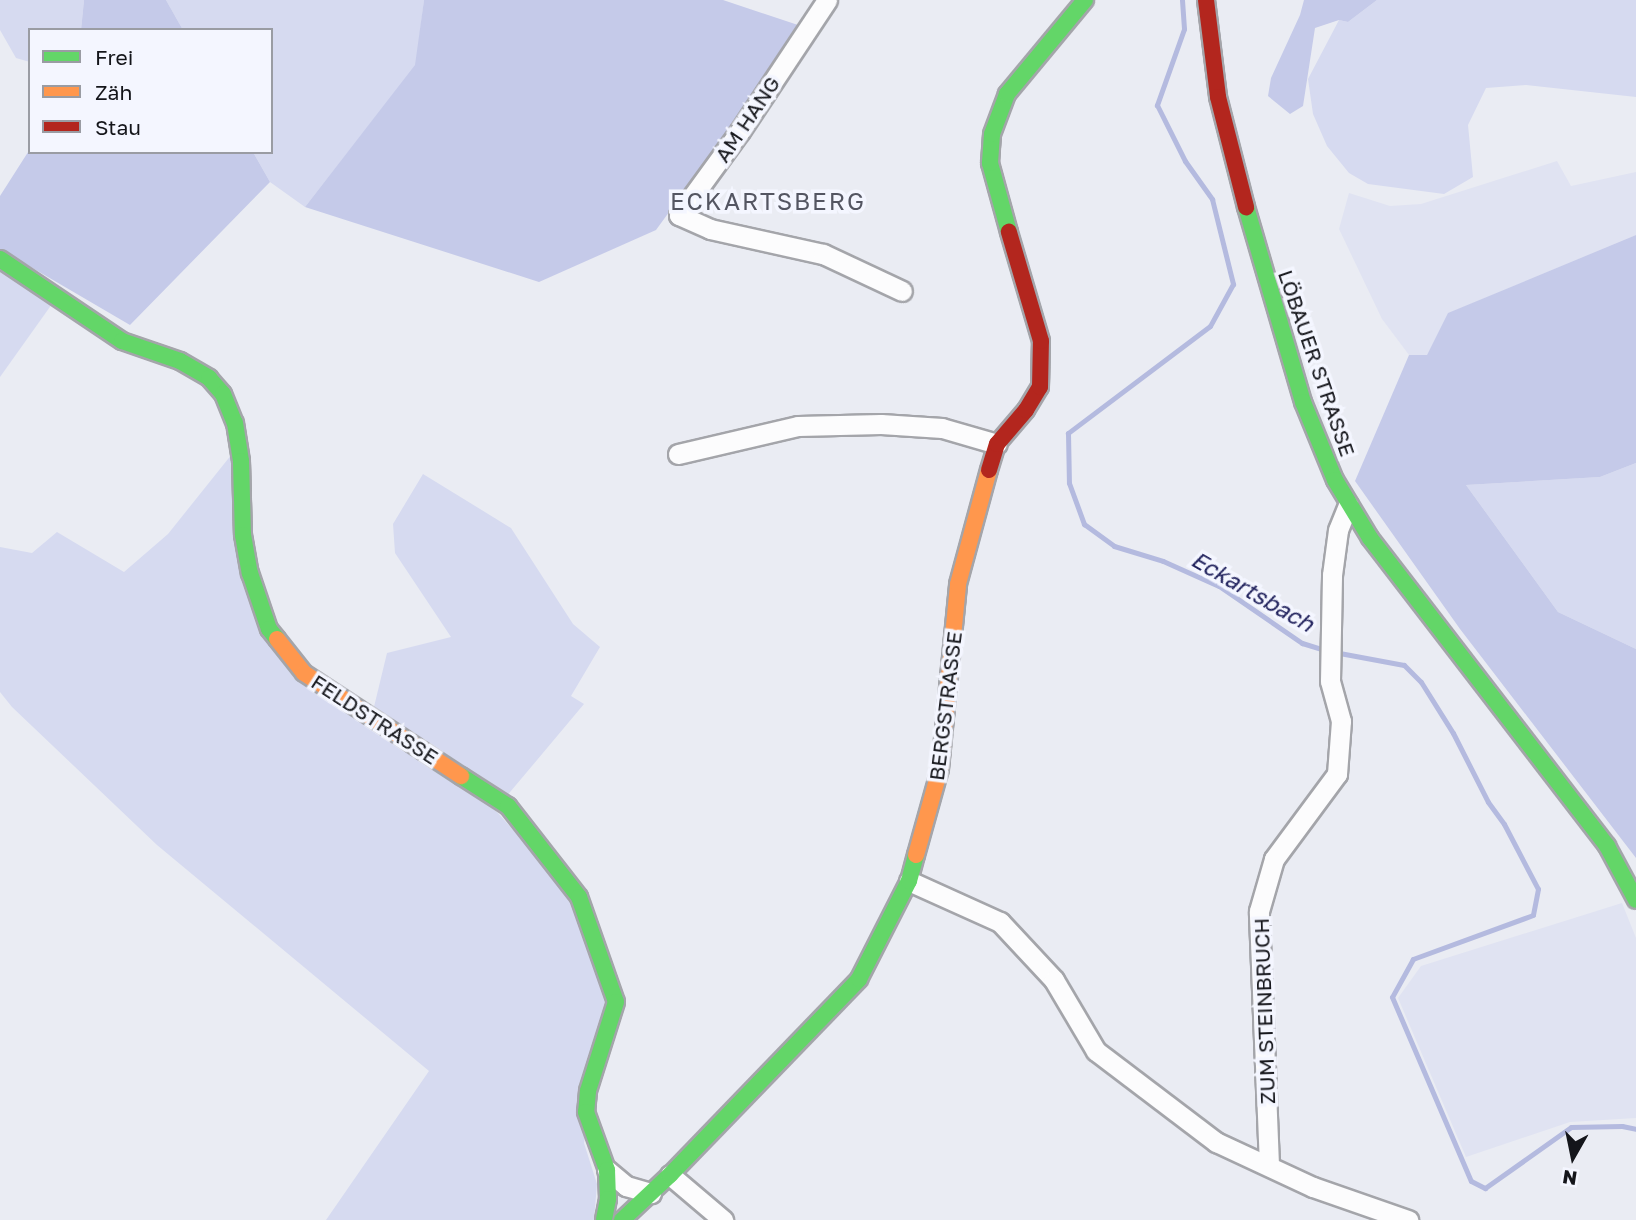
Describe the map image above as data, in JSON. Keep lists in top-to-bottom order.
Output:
{
  "streets": {
    "street": [
      "AM HANG",
      "LÖBAUER STRASSE",
      "BERGSTRASSE",
      "FELDSTRASSE",
      "ZUM STEINBRUCH"
    ]
  },
  "crossings": [
    ["LÖBAUER STRASSE", "ZUM STEINBRUCH"]
  ],
  "districts": ["ECKARTSBERG"],
  "water": ["Eckartsbach"],
  "legend": ["Frei", "Zäh", "Stau"],
  "north": "bottom"
}
